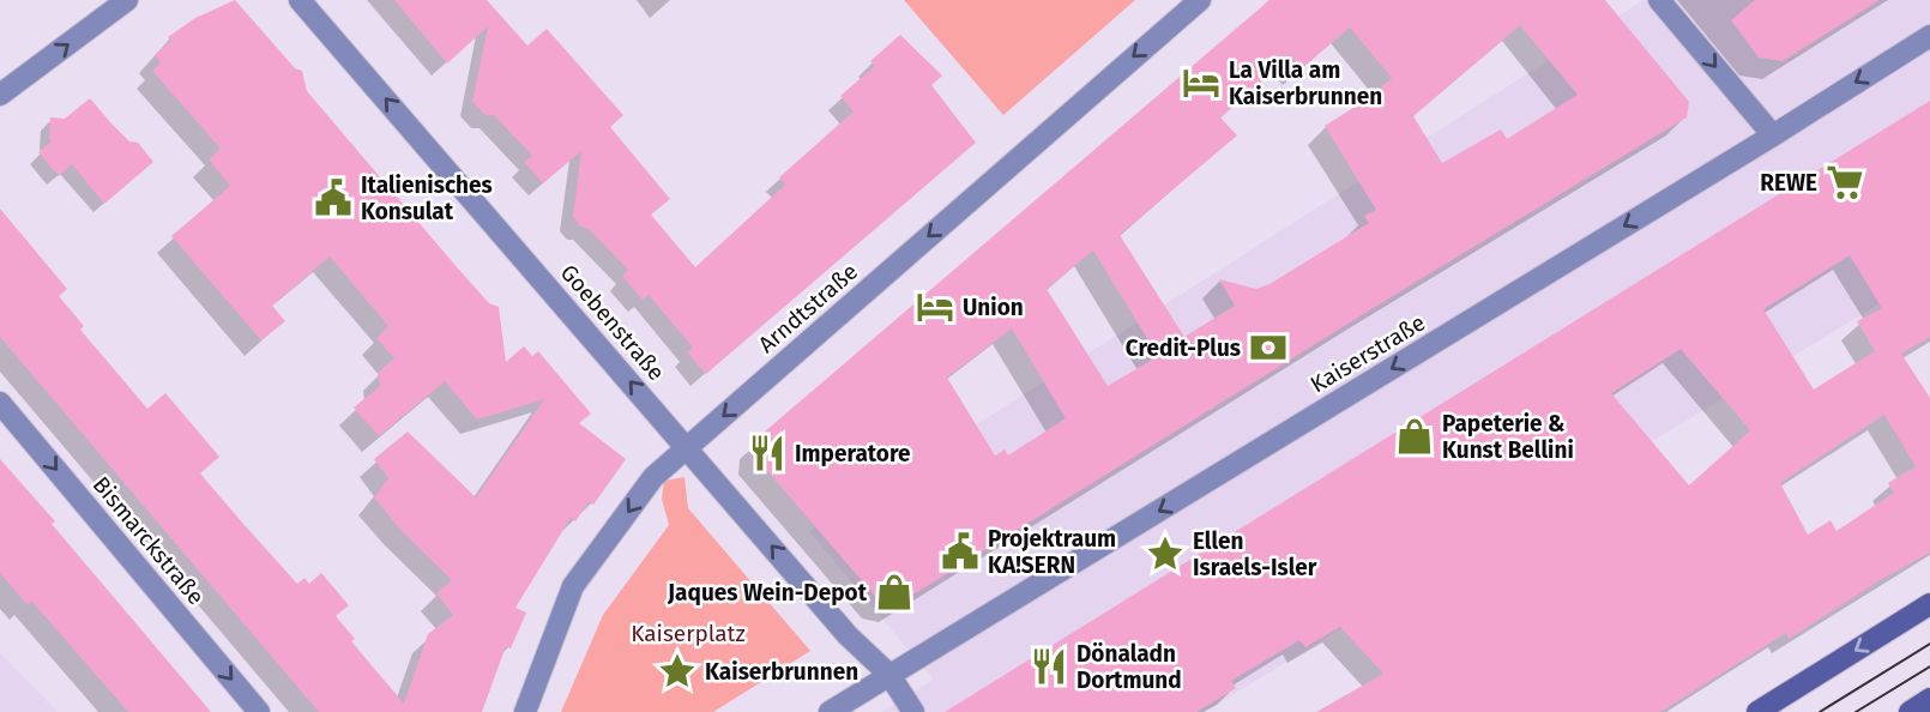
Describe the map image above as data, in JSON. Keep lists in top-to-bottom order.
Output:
{
  "streets": {
    "street": [
      "Arndtstraße",
      "Goebenstraße",
      "Kaiserstraße",
      "Bismarckstraße"
    ]
  },
  "crossings": [
    ["Arndtstraße", "Goebenstraße"],
    ["Goebenstraße", "Kaiserstraße"]
  ],
  "one_way": [
    "Arndtstraße",
    "Goebenstraße",
    "Kaiserstraße",
    "Bismarckstraße"
  ],
  "parks": ["Kaiserplatz"],
  "places": {
    "hotel": ["La Villa am Kaiserbrunnen", "Union"],
    "supermarket": ["REWE"],
    "public building": ["Italienisches Konsulat", "Projektraum KA!SERN"],
    "bank": ["Credit-Plus"],
    "shop": ["Papeterie & Kunst Bellini", "Jaques Wein-Depot"],
    "restaurant": ["Imperatore", "Dönaladn Dortmund"],
    "place": ["Ellen Israels-Isler", "Kaiserbrunnen"]
  }
}
